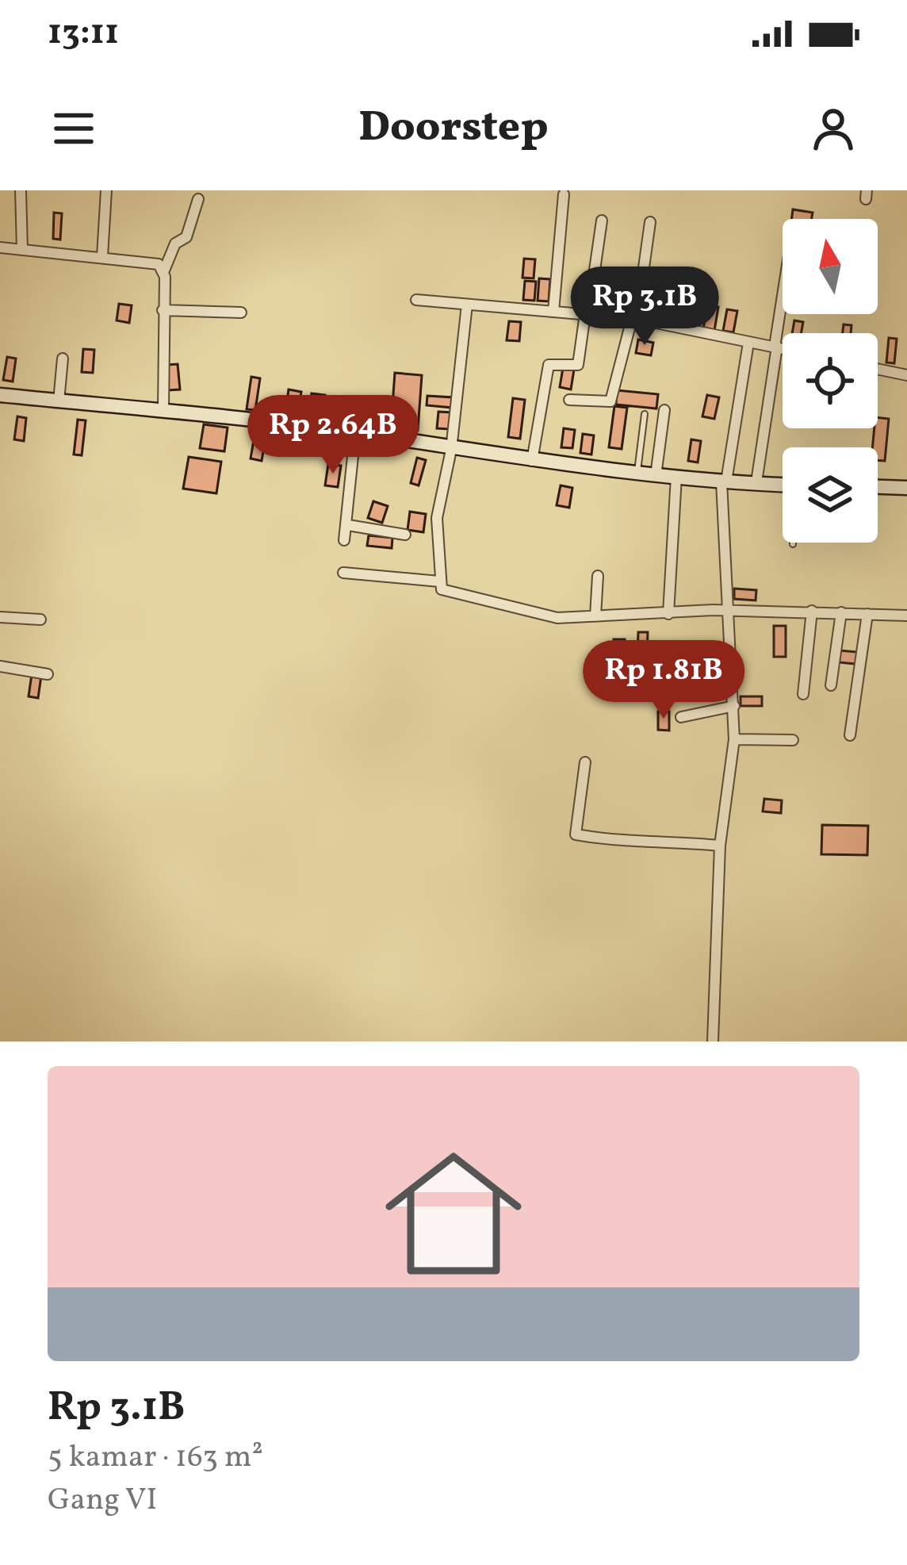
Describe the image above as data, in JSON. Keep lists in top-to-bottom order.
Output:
{
  "north": "top",
  "page": {
    "status": "13:11",
    "header": "Doorstep",
    "price": ["Rp 3.1B", "Rp 2.64B", "Rp 1.81B"],
    "list": [
      {
        "name": "Rp 3.1B",
        "note": "5 kamar · 163 m² · Gang VI"
      }
    ]
  }
}
